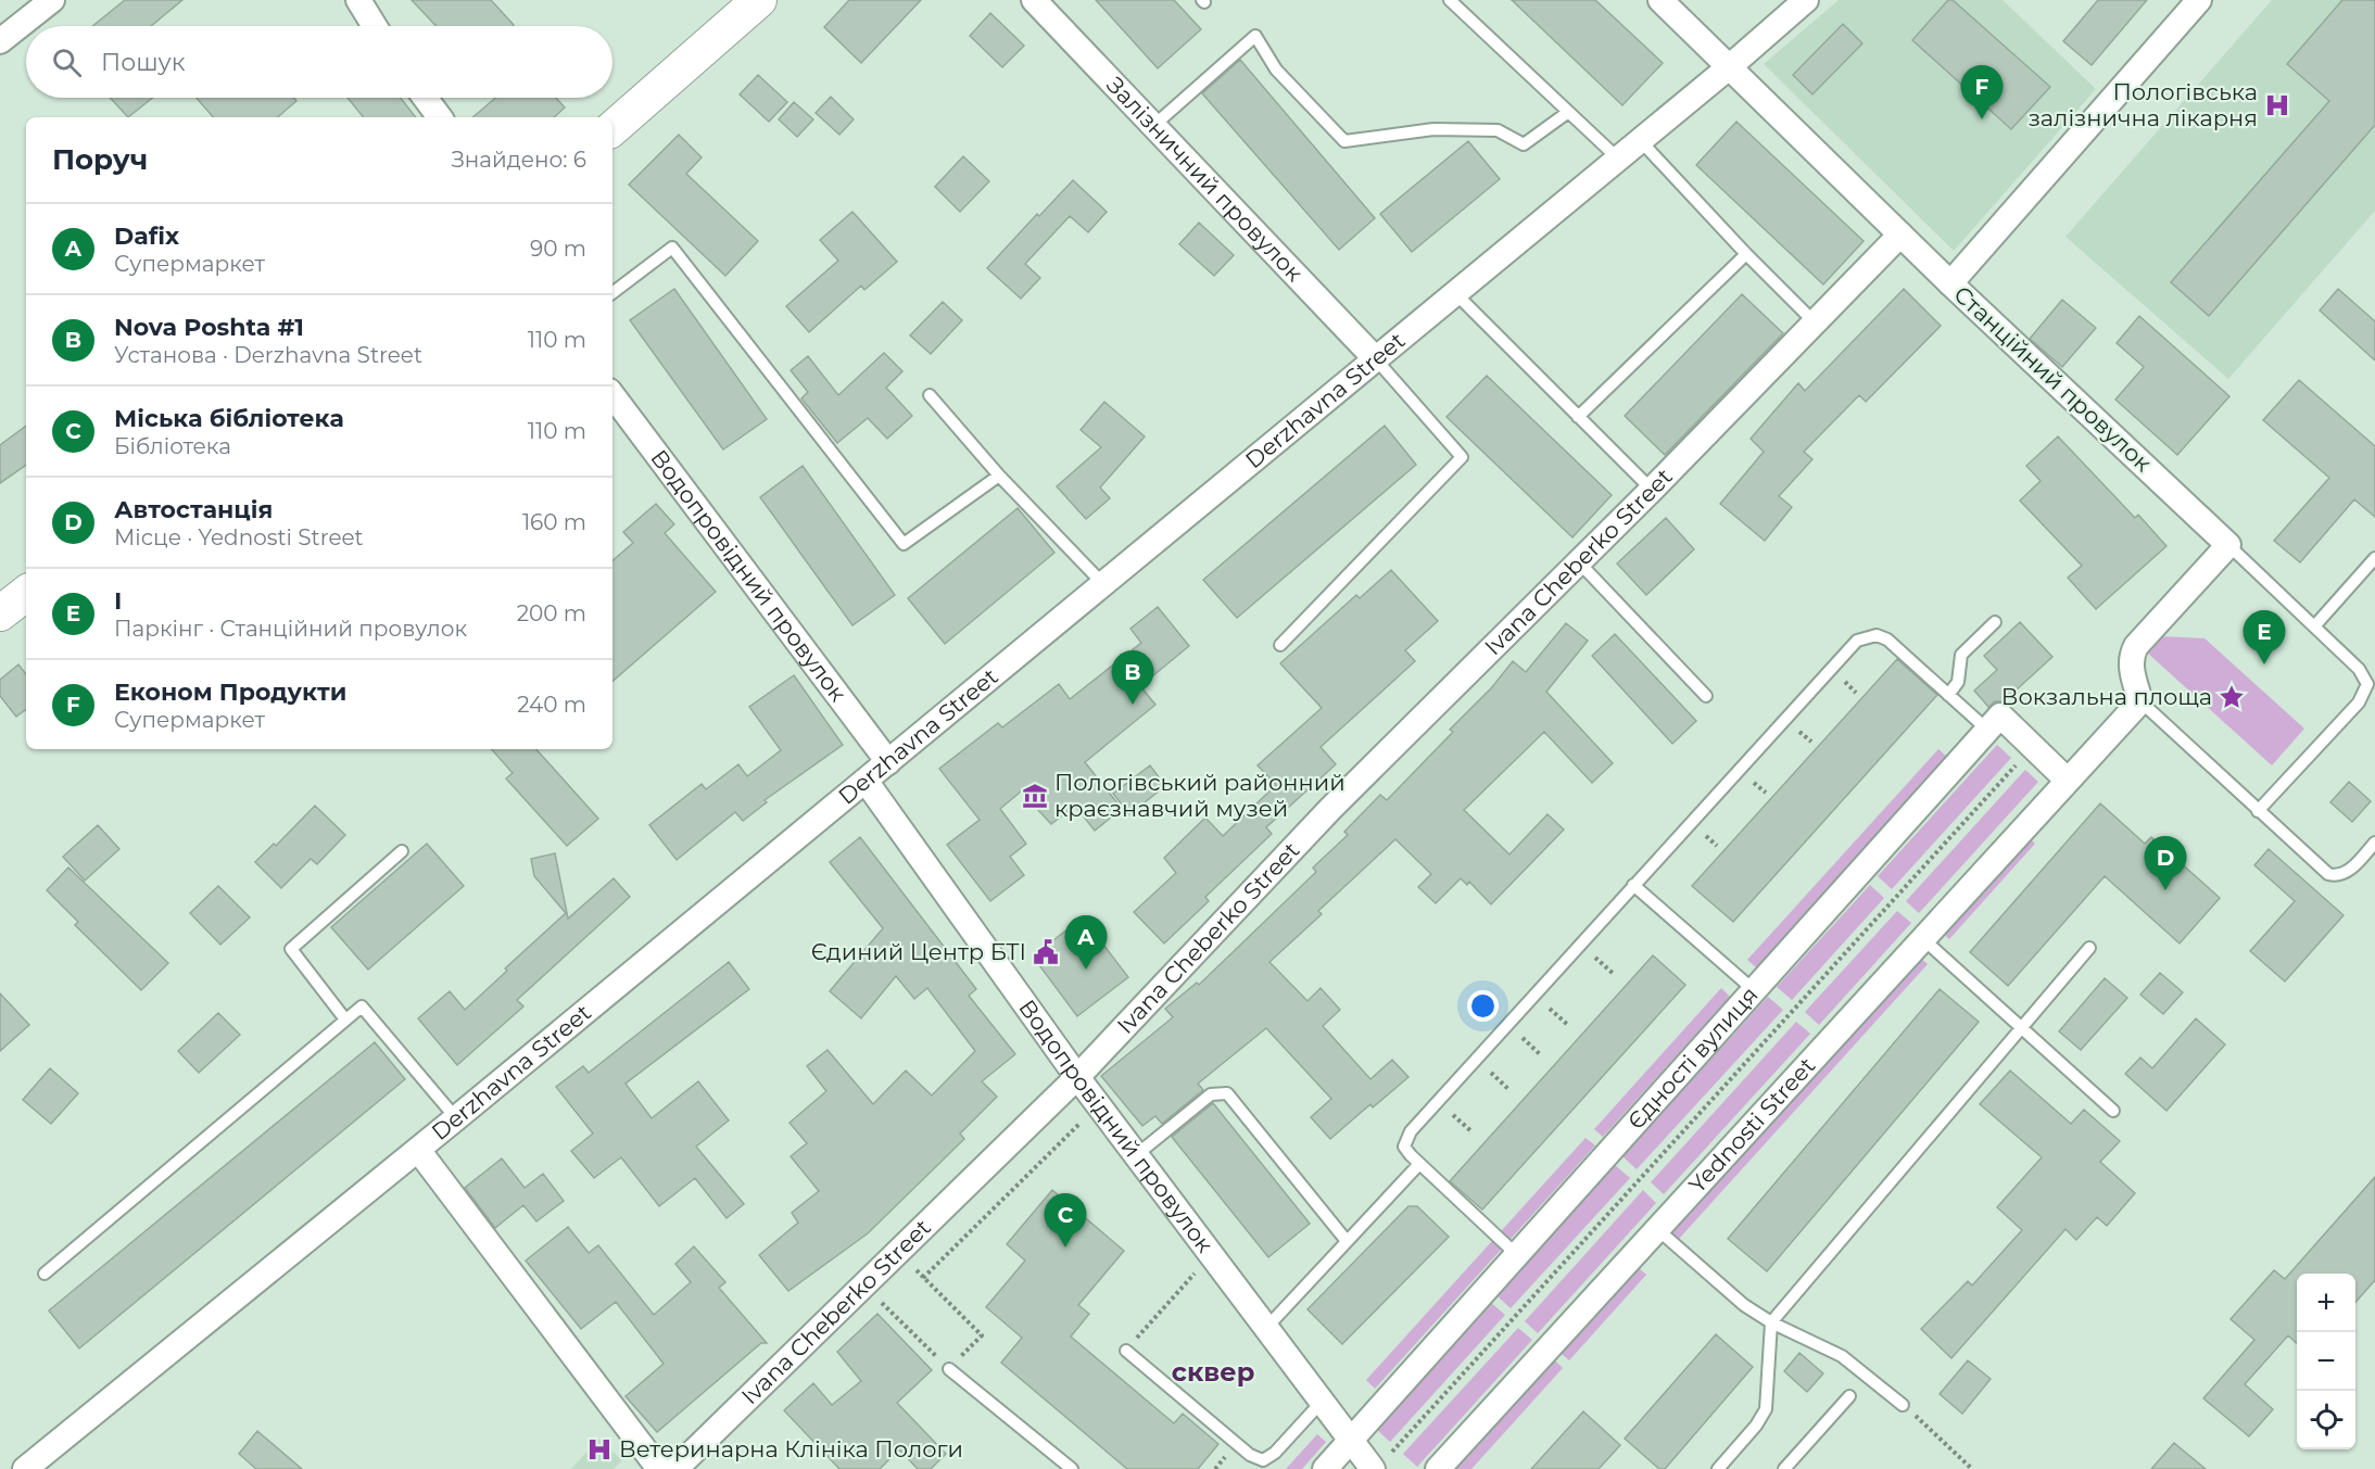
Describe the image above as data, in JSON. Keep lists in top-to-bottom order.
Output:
{
  "streets": {
    "street": [
      "Залізничний провулок",
      "Станційний провулок",
      "Derzhavna Street",
      "Ivana Cheberko Street",
      "Водопровідний провулок",
      "Єдності вулиця",
      "Yednosti Street"
    ]
  },
  "crossings": [
    ["Залізничний провулок", "Derzhavna Street"],
    ["Станційний провулок", "Derzhavna Street"],
    ["Станційний провулок", "Ivana Cheberko Street"],
    ["Derzhavna Street", "Водопровідний провулок"],
    ["Ivana Cheberko Street", "Водопровідний провулок"],
    ["Водопровідний провулок", "Єдності вулиця"]
  ],
  "districts": ["сквер"],
  "places": {
    "hospital": ["Пологівська залізнична лікарня", "Ветеринарна Клініка Пологи"],
    "place": ["Вокзальна площа"],
    "museum": ["Пологівський районний краєзнавчий музей"],
    "public building": ["Єдиний Центр БТІ"]
  },
  "page": {
    "search": "Пошук",
    "pins": [
      "F",
      "E",
      "B",
      "D",
      "A",
      "C"
    ],
    "heading": ["Поруч", "Знайдено: 6"],
    "list": [
      {
        "mark": "A",
        "name": "Dafix",
        "note": "Супермаркет",
        "value": "90 m"
      },
      {
        "mark": "B",
        "name": "Nova Poshta #1",
        "note": "Установа · Derzhavna Street",
        "value": "110 m"
      },
      {
        "mark": "C",
        "name": "Міська бібліотека",
        "note": "Бібліотека",
        "value": "110 m"
      },
      {
        "mark": "D",
        "name": "Автостанція",
        "note": "Місце · Yednosti Street",
        "value": "160 m"
      },
      {
        "mark": "E",
        "name": "І",
        "note": "Паркінг · Станційний провулок",
        "value": "200 m"
      },
      {
        "mark": "F",
        "name": "Економ Продукти",
        "note": "Супермаркет",
        "value": "240 m"
      }
    ],
    "map_buttons": ["+", "−"]
  }
}
